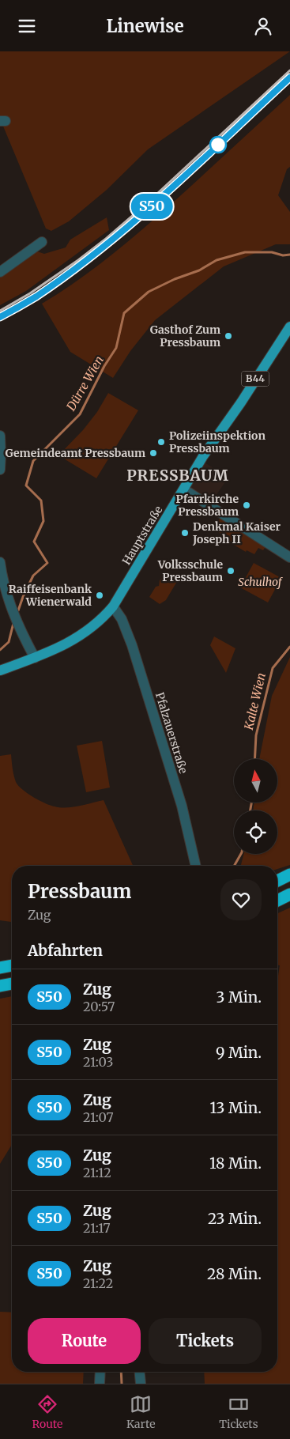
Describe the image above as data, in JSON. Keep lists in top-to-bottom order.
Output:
{
  "streets": {
    "main road": ["B44", "Hauptstraße"],
    "street": ["Pfalzauerstraße"]
  },
  "crossings": [
    ["Hauptstraße", "Pfalzauerstraße"]
  ],
  "districts": ["PRESSBAUM"],
  "water": ["Dürre Wien", "Kalte Wien"],
  "parks": ["Schulhof"],
  "places": [
    "Gasthof Zum Pressbaum",
    "Polizeiinspektion Pressbaum",
    "Gemeindeamt Pressbaum",
    "Pfarrkirche Pressbaum",
    "Denkmal Kaiser Joseph II",
    "Volksschule Pressbaum",
    "Raiffeisenbank Wienerwald"
  ],
  "north": "top",
  "page": {
    "header": "Linewise",
    "on_map": "S50",
    "heading": [
      ["Pressbaum", "Zug"],
      "Abfahrten"
    ],
    "list": [
      {
        "mark": "S50",
        "name": "Zug",
        "note": "20:57",
        "value": "3 Min."
      },
      {
        "mark": "S50",
        "name": "Zug",
        "note": "21:03",
        "value": "9 Min."
      },
      {
        "mark": "S50",
        "name": "Zug",
        "note": "21:07",
        "value": "13 Min."
      },
      {
        "mark": "S50",
        "name": "Zug",
        "note": "21:12",
        "value": "18 Min."
      },
      {
        "mark": "S50",
        "name": "Zug",
        "note": "21:17",
        "value": "23 Min."
      },
      {
        "mark": "S50",
        "name": "Zug",
        "note": "21:22",
        "value": "28 Min."
      }
    ],
    "buttons": ["Route", "Tickets"],
    "tabs": ["Route", "Karte", "Tickets"]
  }
}
